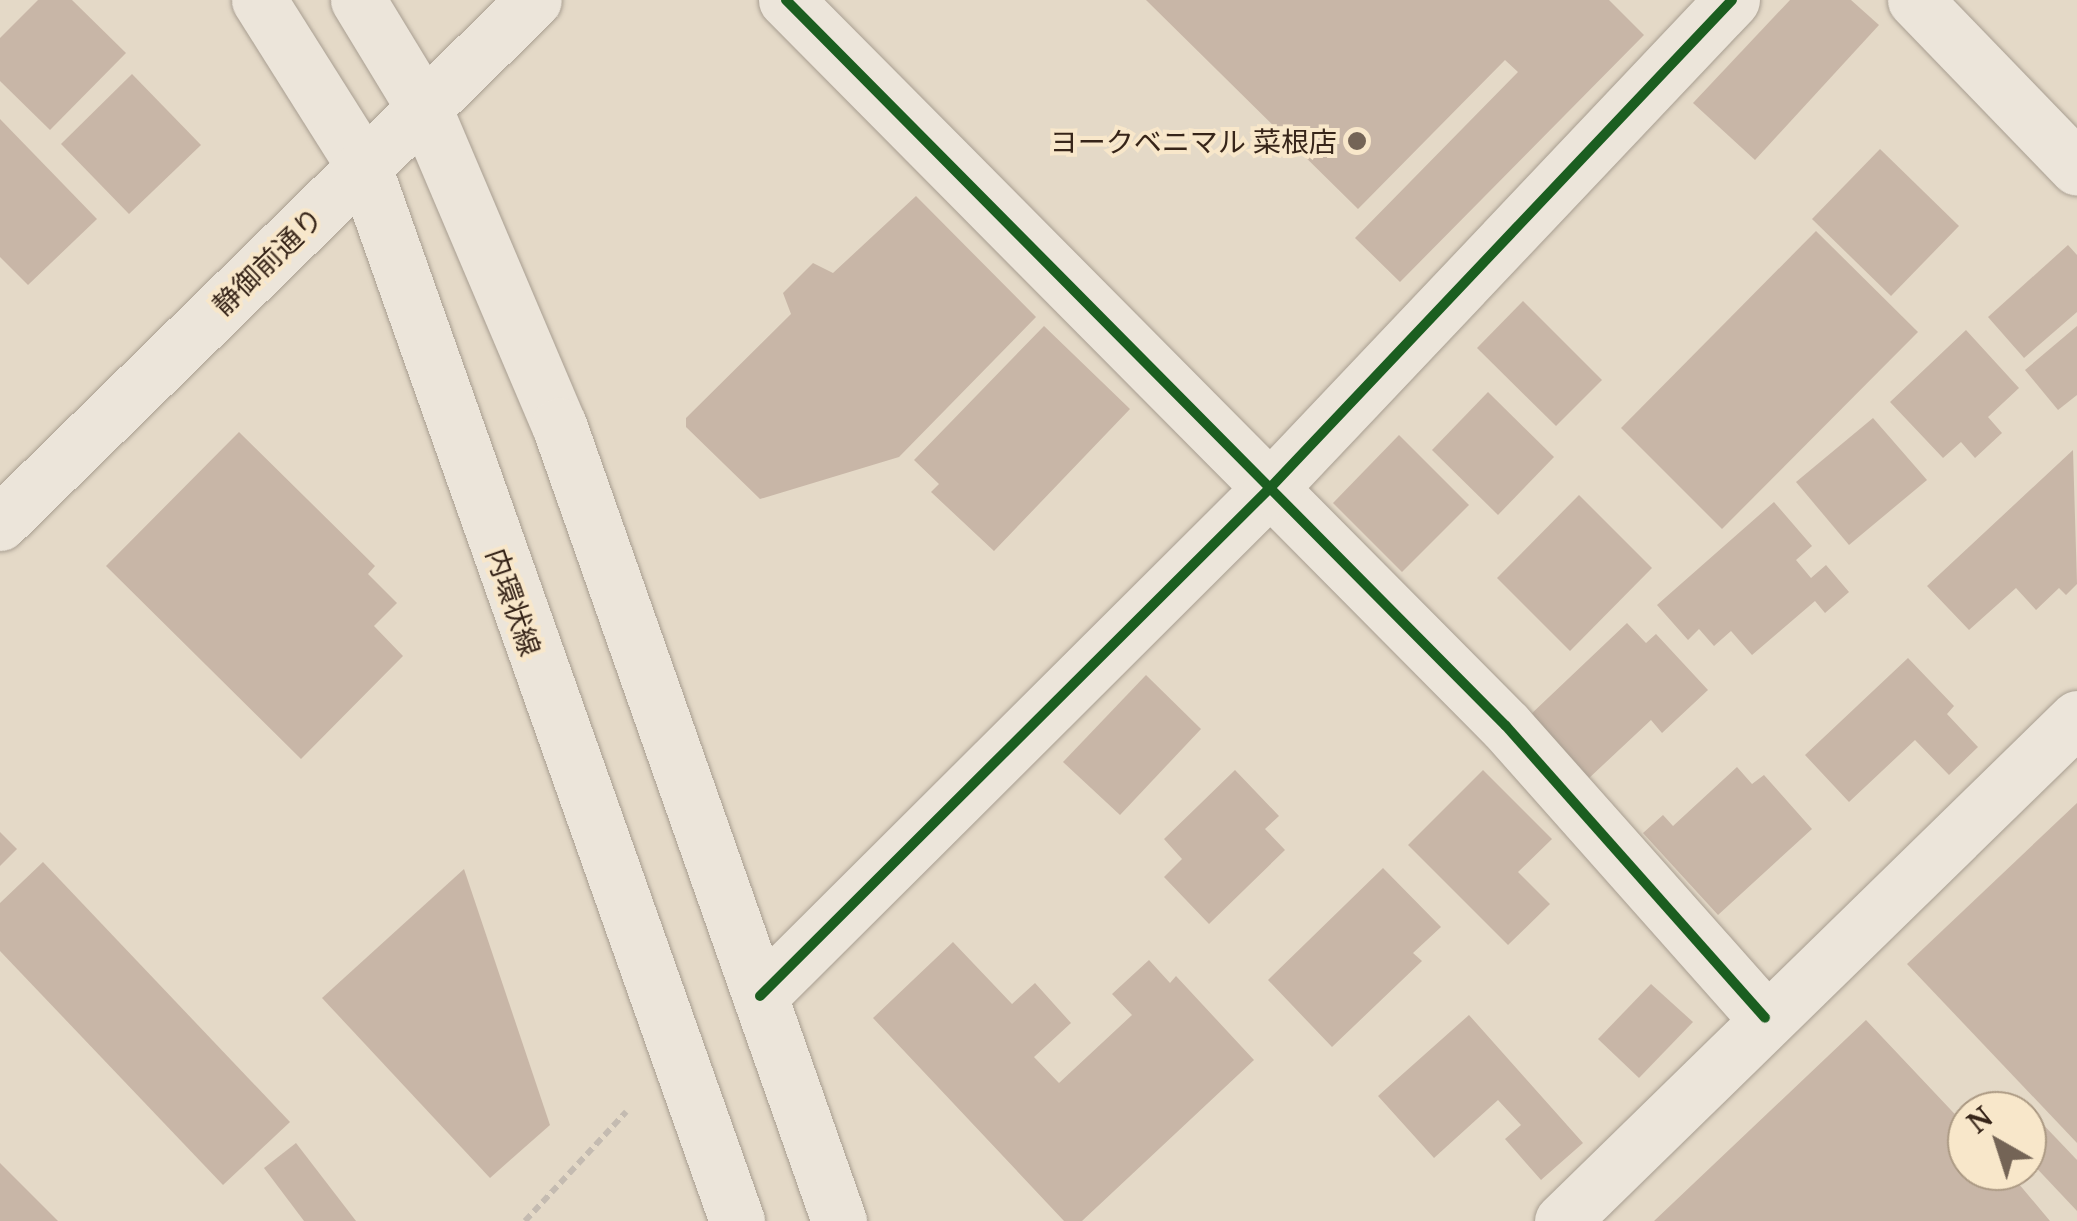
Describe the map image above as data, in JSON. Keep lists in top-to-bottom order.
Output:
{
  "streets": {
    "street": ["静御前通り", "内環状線"]
  },
  "crossings": [
    ["静御前通り", "内環状線"]
  ],
  "places": ["ヨークベニマル 菜根店"],
  "north": "top left"
}
